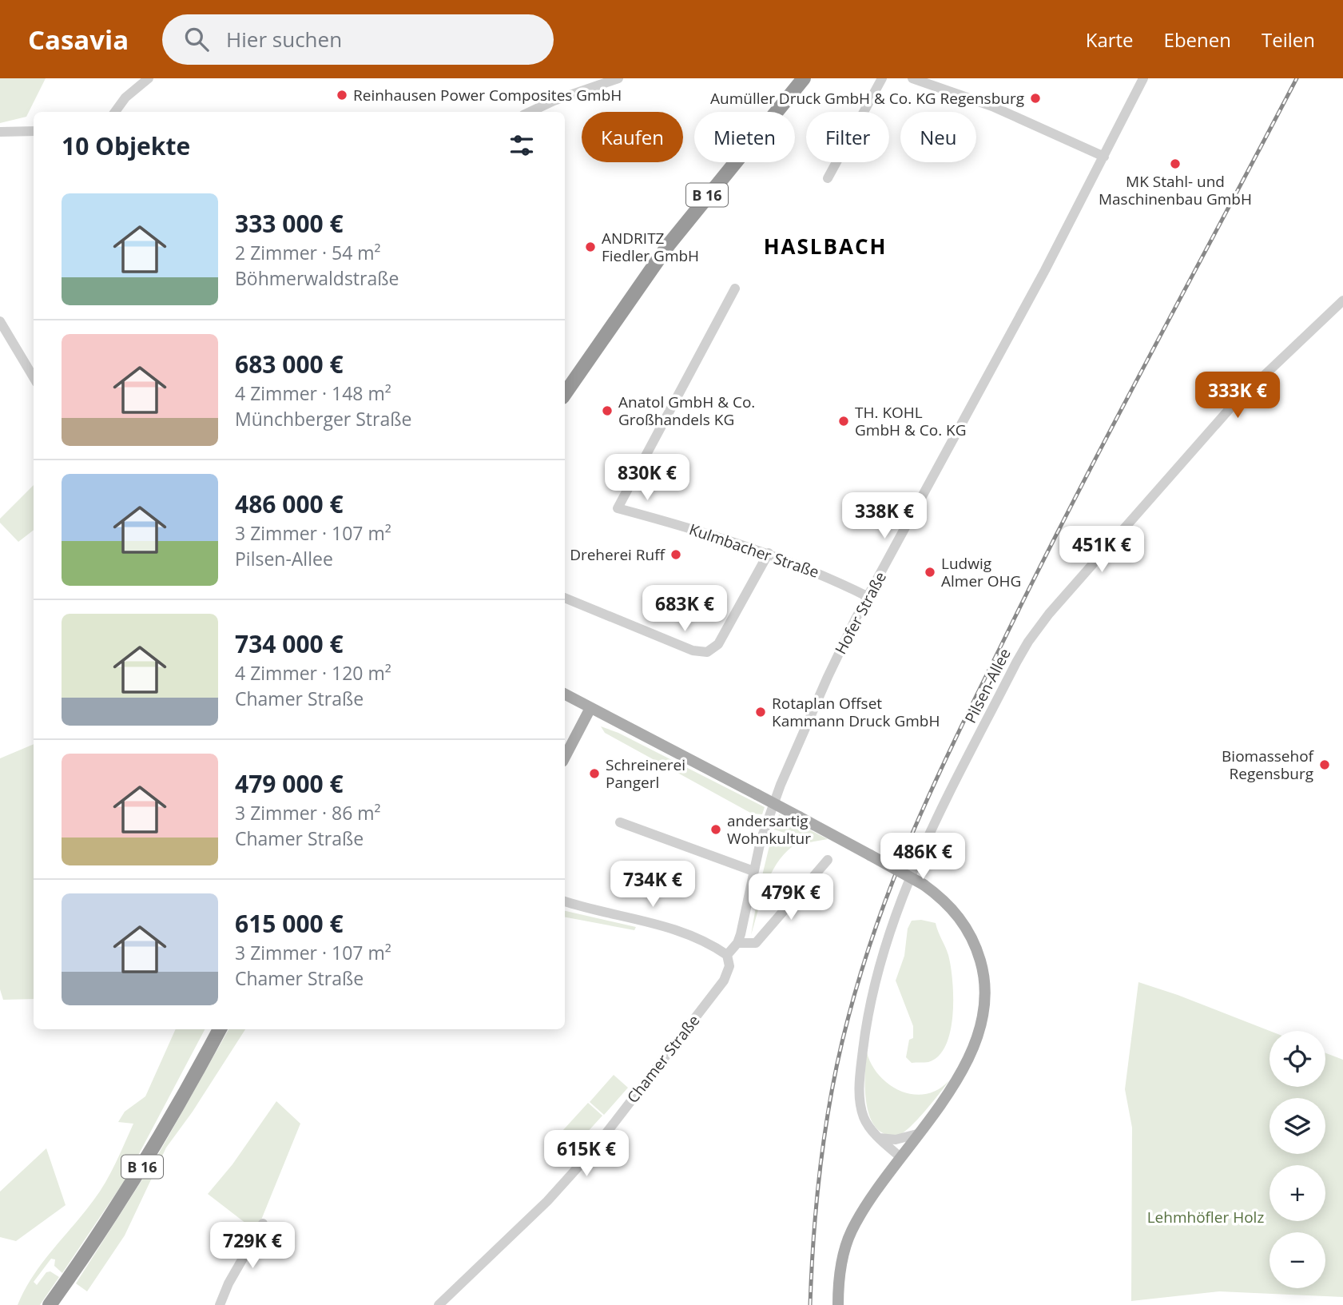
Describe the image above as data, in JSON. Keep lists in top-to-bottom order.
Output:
{
  "streets": {
    "highway": ["B 16"],
    "street": [
      "Kulmbacher Straße",
      "Hofer Straße",
      "Pilsen-Allee",
      "Chamer Straße"
    ]
  },
  "crossings": [
    ["Kulmbacher Straße", "Hofer Straße"],
    ["Hofer Straße", "Chamer Straße"]
  ],
  "districts": ["HASLBACH"],
  "parks": ["Lehmhöfler Holz"],
  "places": [
    "Reinhausen Power Composites GmbH",
    "Aumüller Druck GmbH & Co. KG Regensburg",
    "MK Stahl- und Maschinenbau GmbH",
    "ANDRITZ Fiedler GmbH",
    "Anatol GmbH & Co. Großhandels KG",
    "TH. KOHL GmbH & Co. KG",
    "Dreherei Ruff",
    "Ludwig Almer OHG",
    "Rotaplan Offset Kammann Druck GmbH",
    "Biomassehof Regensburg",
    "Schreinerei Pangerl",
    "andersartig Wohnkultur"
  ],
  "page": {
    "header": "Casavia",
    "search": "Hier suchen",
    "nav": ["Karte", "Ebenen", "Teilen"],
    "chip": [
      "Kaufen",
      "Mieten",
      "Filter",
      "Neu"
    ],
    "heading": "10 Objekte",
    "list": [
      {
        "name": "333 000 €",
        "note": "2 Zimmer · 54 m² · Böhmerwaldstraße"
      },
      {
        "name": "683 000 €",
        "note": "4 Zimmer · 148 m² · Münchberger Straße"
      },
      {
        "name": "486 000 €",
        "note": "3 Zimmer · 107 m² · Pilsen-Allee"
      },
      {
        "name": "734 000 €",
        "note": "4 Zimmer · 120 m² · Chamer Straße"
      },
      {
        "name": "479 000 €",
        "note": "3 Zimmer · 86 m² · Chamer Straße"
      },
      {
        "name": "615 000 €",
        "note": "3 Zimmer · 107 m² · Chamer Straße"
      }
    ],
    "price": [
      "333K €",
      "830K €",
      "338K €",
      "451K €",
      "683K €",
      "486K €",
      "734K €",
      "479K €",
      "615K €",
      "729K €"
    ],
    "map_buttons": ["+", "−"]
  }
}
